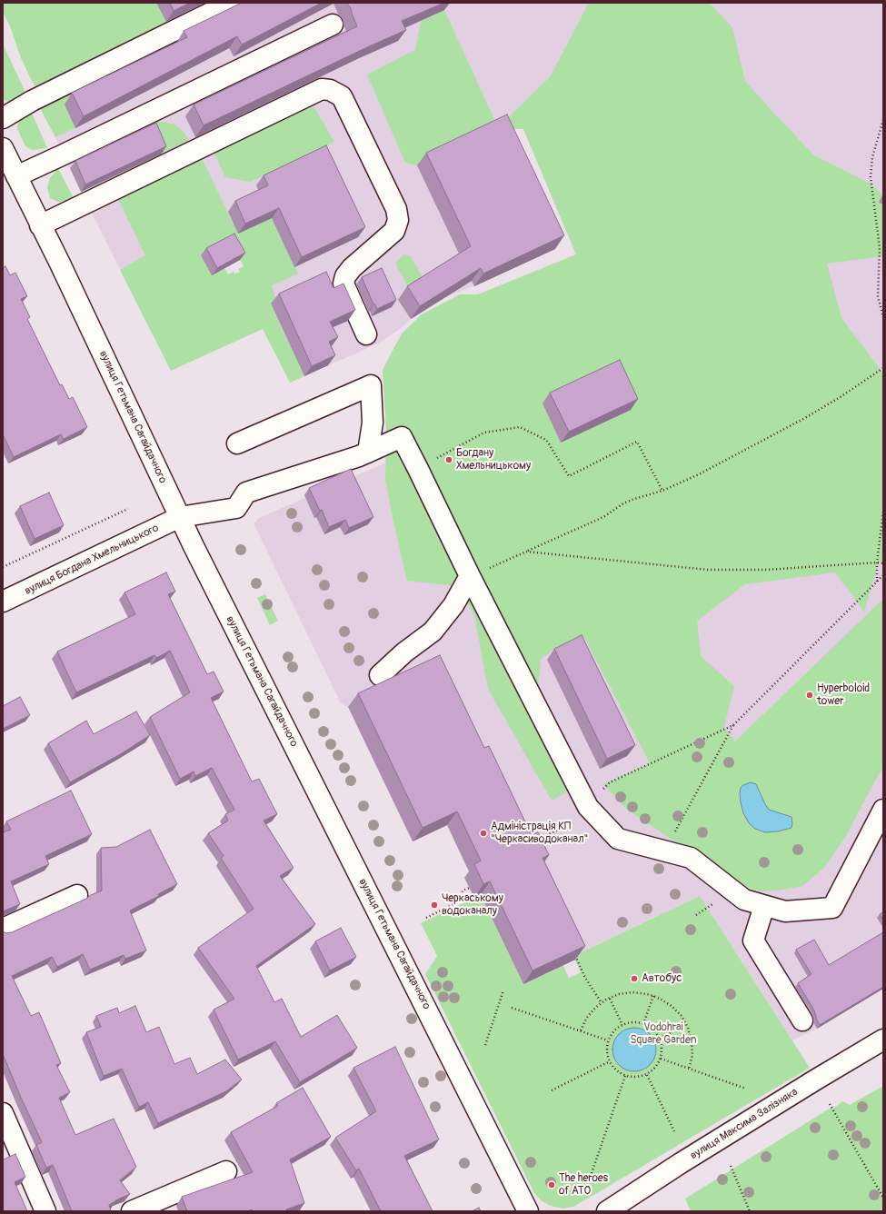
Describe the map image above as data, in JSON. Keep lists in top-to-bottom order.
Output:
{
  "streets": {
    "street": ["вулиця Гетьмана Сагайдачного", "вулиця Богдана Хмельницького", "вулиця Максима Залізняка"]
  },
  "crossings": [
    ["вулиця Гетьмана Сагайдачного", "вулиця Богдана Хмельницького"]
  ],
  "parks": ["Vodohrai Square Garden"],
  "places": [
    "Богдану Хмельницькому",
    "Hyperboloid tower",
    "Адміністрація КП \"Черкасиводоканал\"",
    "Черкаському водоканалу",
    "Автобус",
    "The heroes of ATO"
  ]
}
